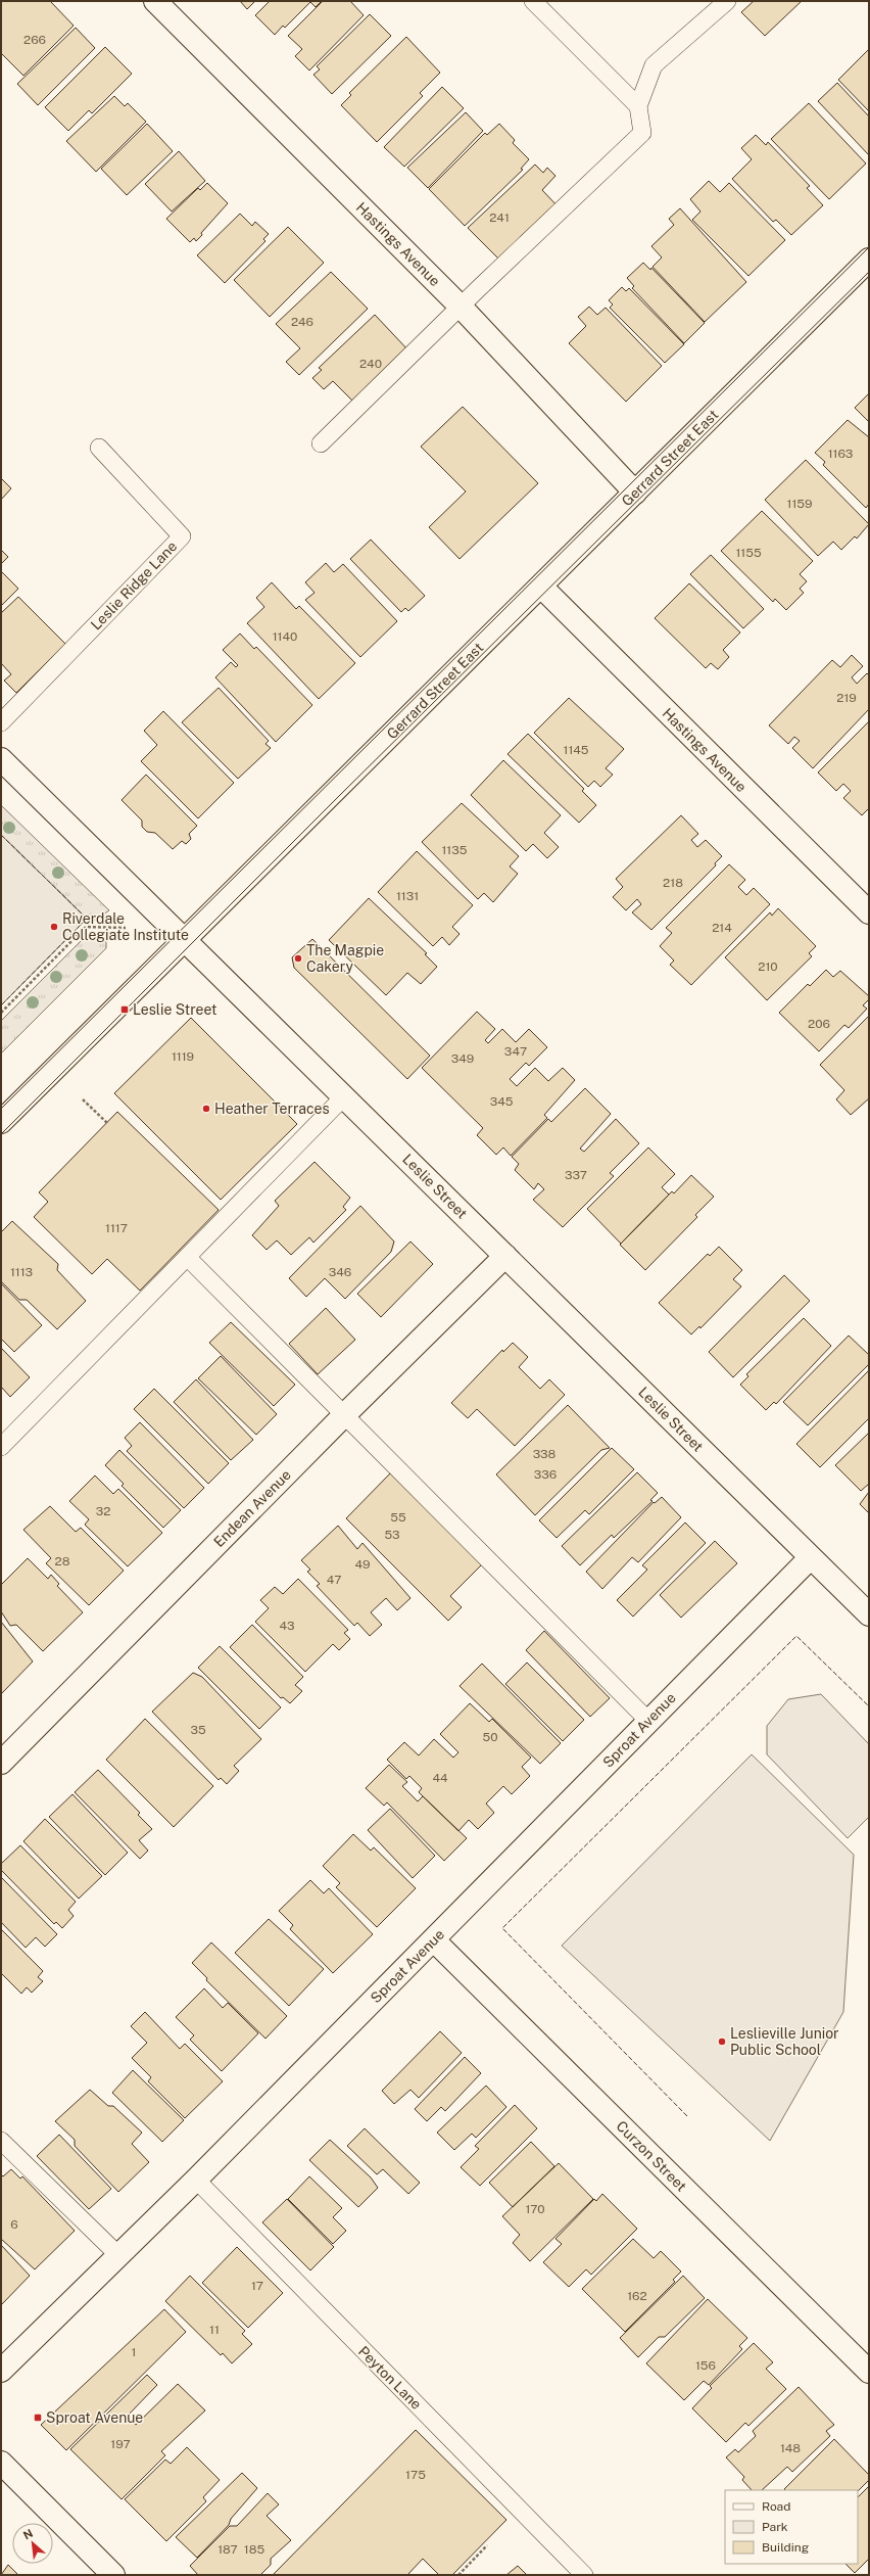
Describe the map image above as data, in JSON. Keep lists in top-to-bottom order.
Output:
{
  "streets": {
    "street": [
      "Hastings Avenue",
      "Gerrard Street East",
      "Leslie Street",
      "Endean Avenue",
      "Sproat Avenue",
      "Curzon Street"
    ],
    "lane": ["Leslie Ridge Lane", "Peyton Lane"]
  },
  "crossings": [
    ["Hastings Avenue", "Gerrard Street East"],
    ["Gerrard Street East", "Leslie Street"],
    ["Leslie Street", "Endean Avenue"],
    ["Leslie Street", "Sproat Avenue"],
    ["Sproat Avenue", "Curzon Street"],
    ["Sproat Avenue", "Peyton Lane"]
  ],
  "places": {
    "other": [
      "Riverdale Collegiate Institute",
      "The Magpie Cakery",
      "Heather Terraces",
      "Leslieville Junior Public School"
    ],
    "transit": ["Leslie Street", "Sproat Avenue"]
  },
  "house_numbers": [
    "266",
    "241",
    "246",
    "240",
    "1163",
    "1159",
    "1155",
    "1140",
    "219",
    "1145",
    "1135",
    "218",
    "1131",
    "214",
    "210",
    "206",
    "347",
    "1119",
    "349",
    "345",
    "337",
    "1117",
    "1113",
    "346",
    "338",
    "336",
    "32",
    "55",
    "53",
    "28",
    "49",
    "47",
    "43",
    "35",
    "50",
    "44",
    "170",
    "6",
    "17",
    "162",
    "11",
    "1",
    "156",
    "197",
    "148",
    "175",
    "187",
    "185"
  ],
  "legend": ["Road", "Park", "Building"],
  "north": "top left"
}
